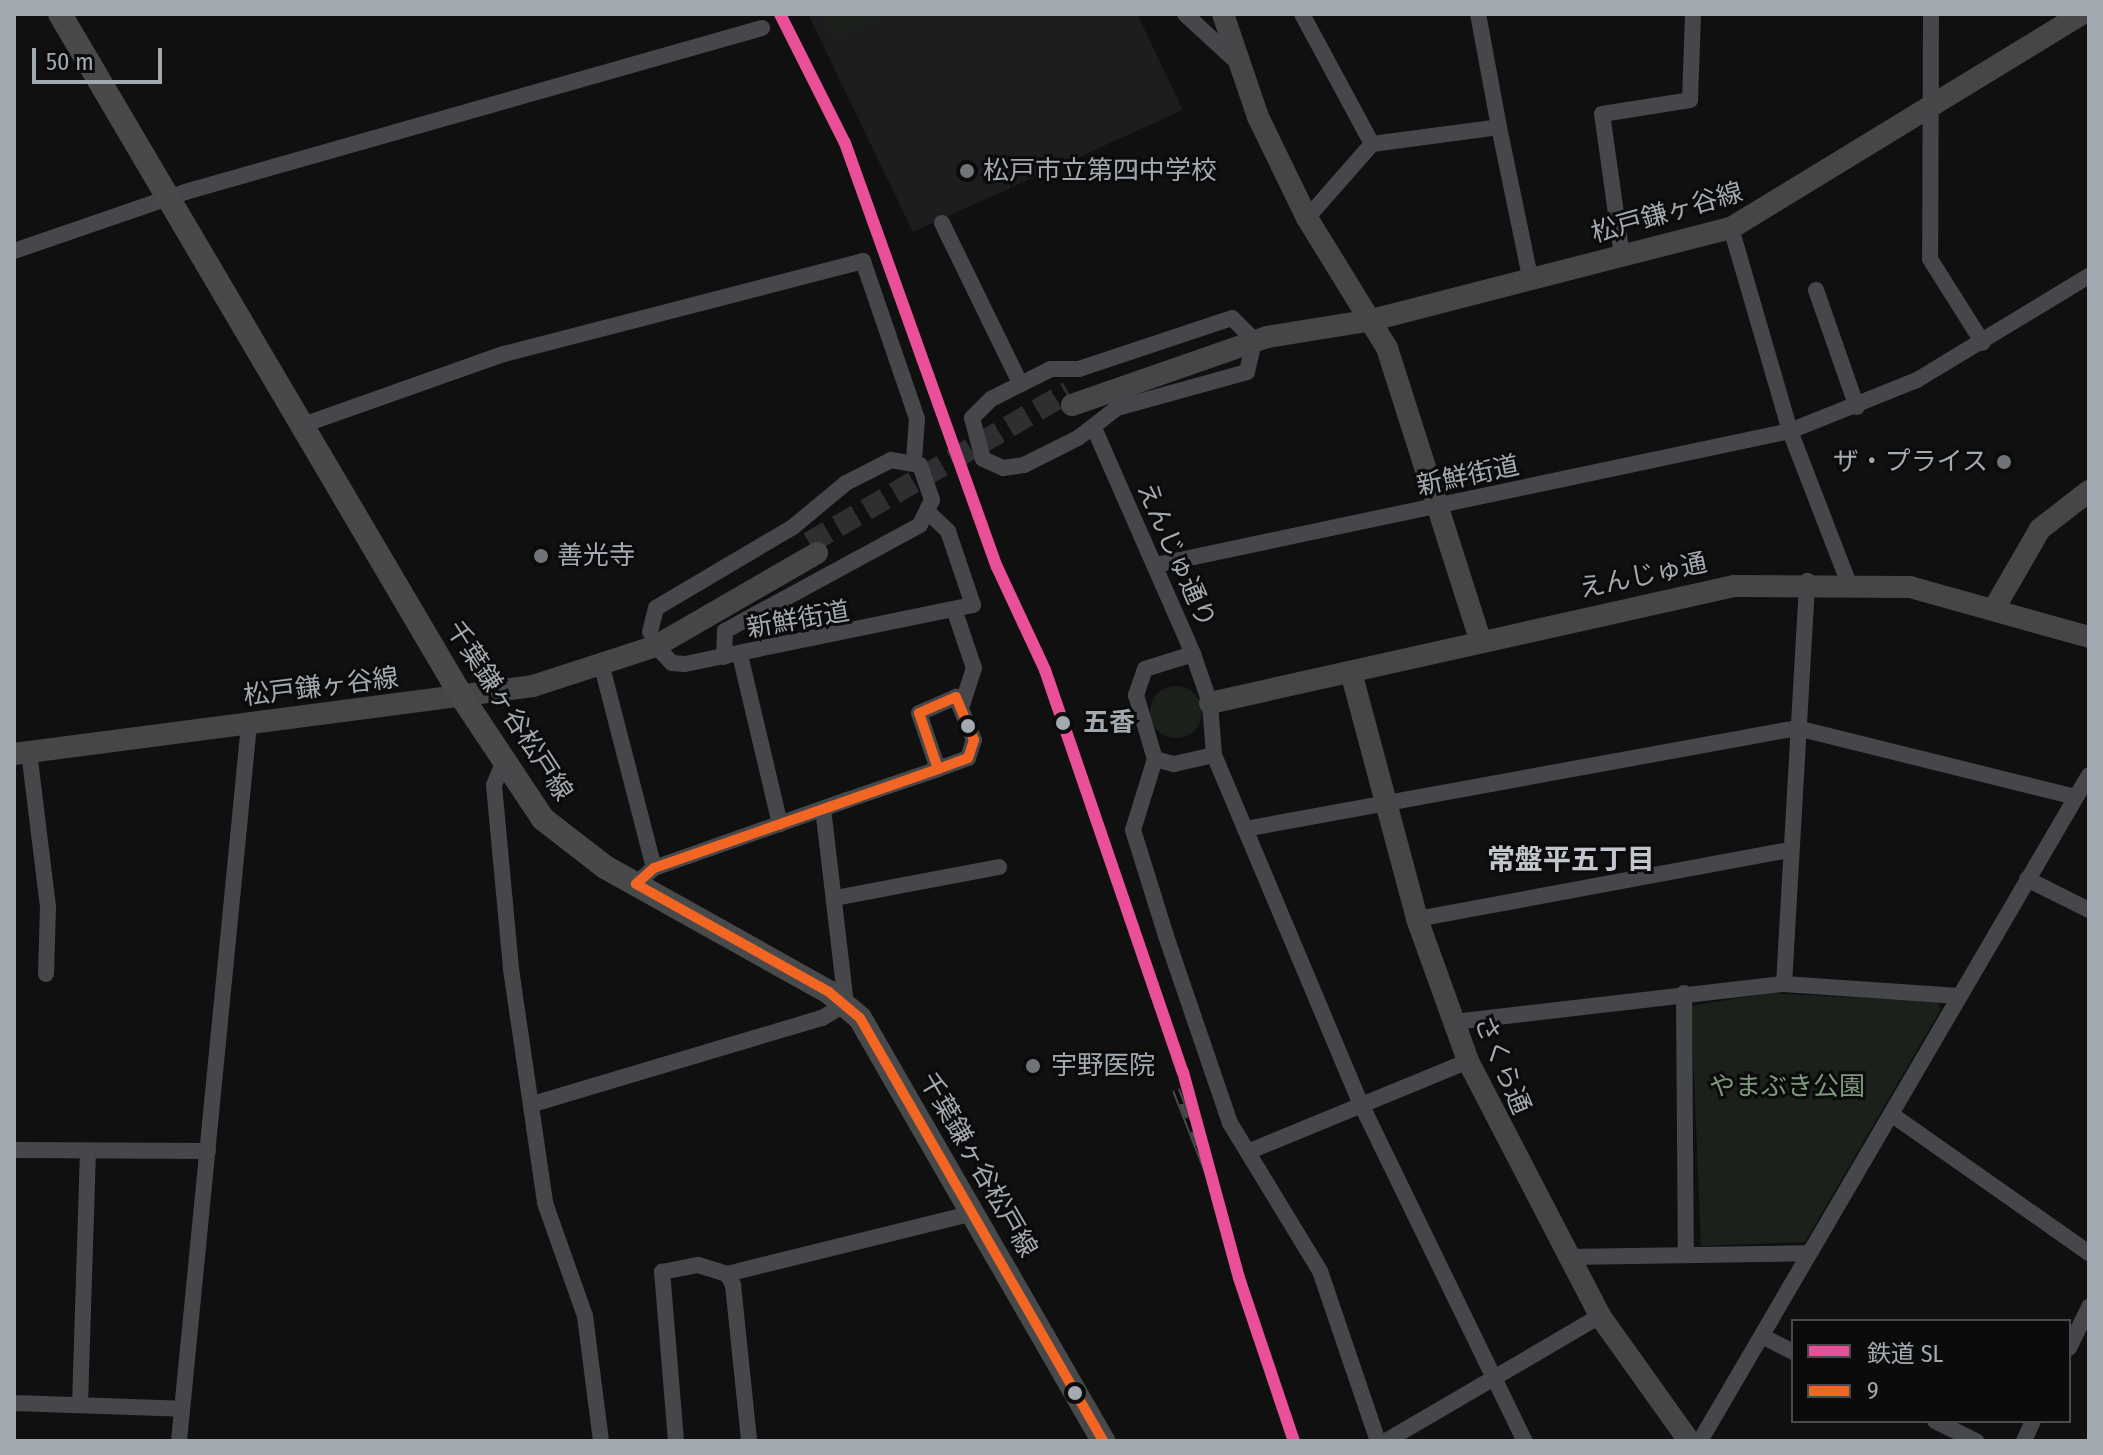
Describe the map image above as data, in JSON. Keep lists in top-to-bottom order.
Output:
{
  "streets": {
    "main road": ["千葉鎌ヶ谷松戸線"],
    "street": [
      "松戸鎌ヶ谷線",
      "新鮮街道",
      "えんじゅ通り",
      "えんじゅ通",
      "さくら通"
    ]
  },
  "crossings": [
    ["松戸鎌ヶ谷線", "新鮮街道"],
    ["松戸鎌ヶ谷線", "千葉鎌ヶ谷松戸線"],
    ["新鮮街道", "えんじゅ通り"],
    ["えんじゅ通り", "えんじゅ通"],
    ["えんじゅ通", "さくら通"]
  ],
  "districts": ["常盤平五丁目"],
  "parks": ["やまぶき公園"],
  "places": [
    "松戸市立第四中学校",
    "ザ・プライス",
    "善光寺",
    "五香",
    "宇野医院"
  ],
  "lines": ["rail line SL", "transit line 9"],
  "legend": ["鉄道 SL", "9"],
  "scale_bar": "50 m"
}
